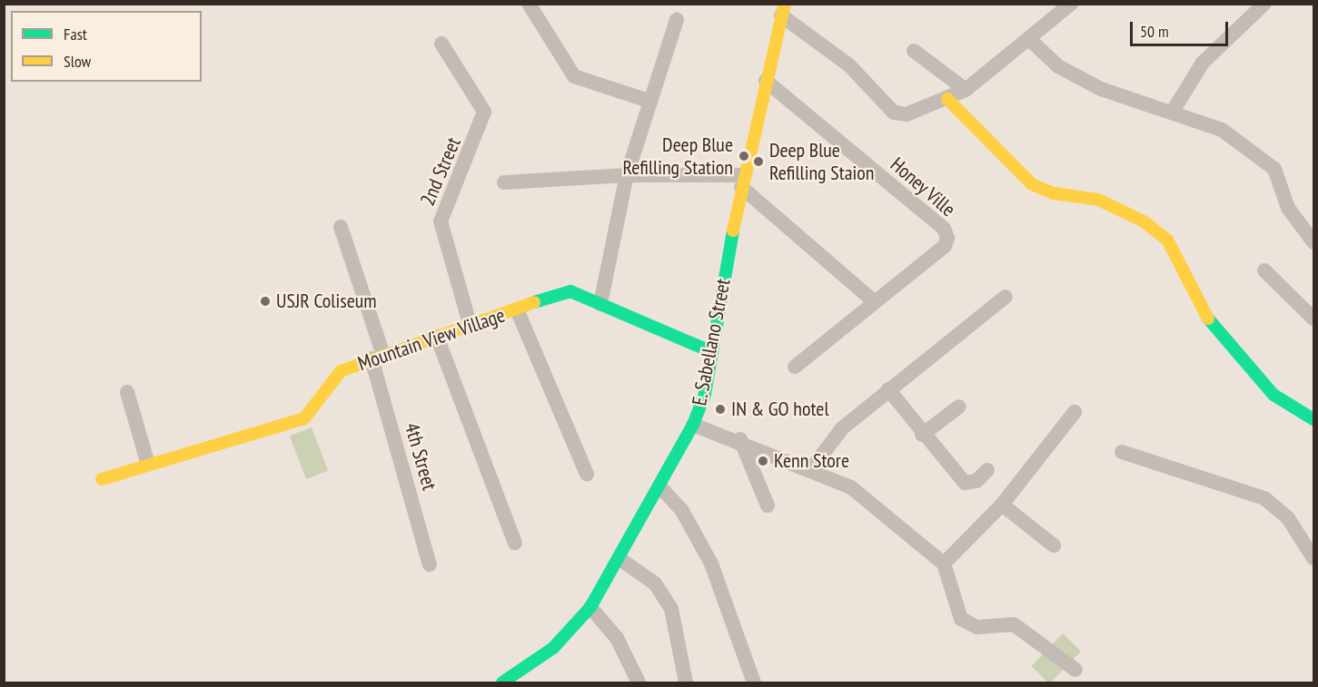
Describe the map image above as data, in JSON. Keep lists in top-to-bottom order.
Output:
{
  "streets": {
    "street": [
      "2nd Street",
      "Honey Ville",
      "Mountain View Village",
      "E. Sabellano Street",
      "4th Street"
    ]
  },
  "crossings": [
    ["2nd Street", "Mountain View Village"],
    ["Honey Ville", "E. Sabellano Street"],
    ["Mountain View Village", "E. Sabellano Street"],
    ["Mountain View Village", "4th Street"]
  ],
  "places": [
    "Deep Blue Refilling Station",
    "Deep Blue Refilling Staion",
    "USJR Coliseum",
    "IN & GO hotel",
    "Kenn Store"
  ],
  "legend": ["Fast", "Slow"],
  "scale_bar": "50 m"
}
